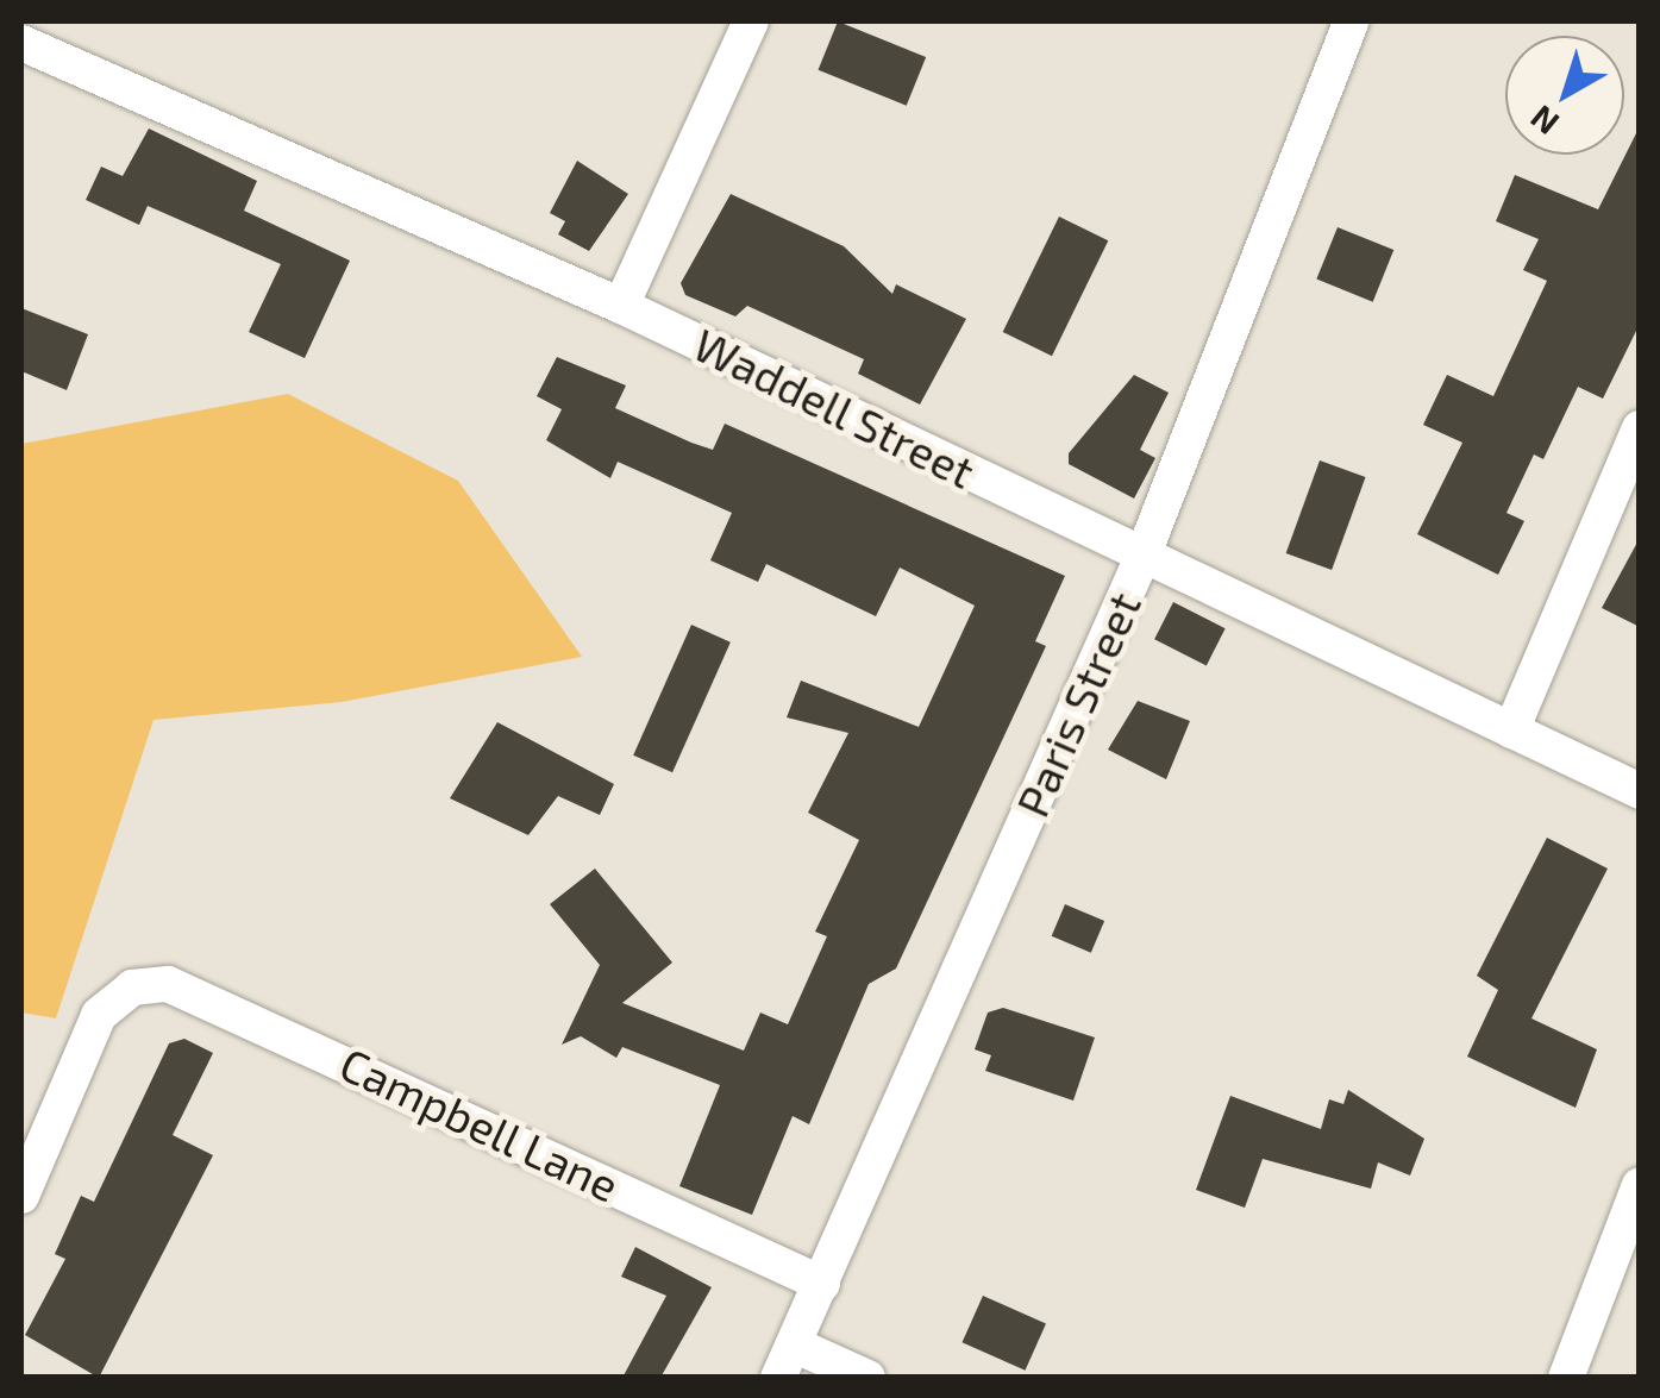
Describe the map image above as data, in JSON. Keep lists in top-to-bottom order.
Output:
{
  "streets": {
    "street": ["Waddell Street", "Paris Street", "Campbell Lane"]
  },
  "crossings": [
    ["Waddell Street", "Paris Street"],
    ["Paris Street", "Campbell Lane"]
  ],
  "north": "bottom left"
}
